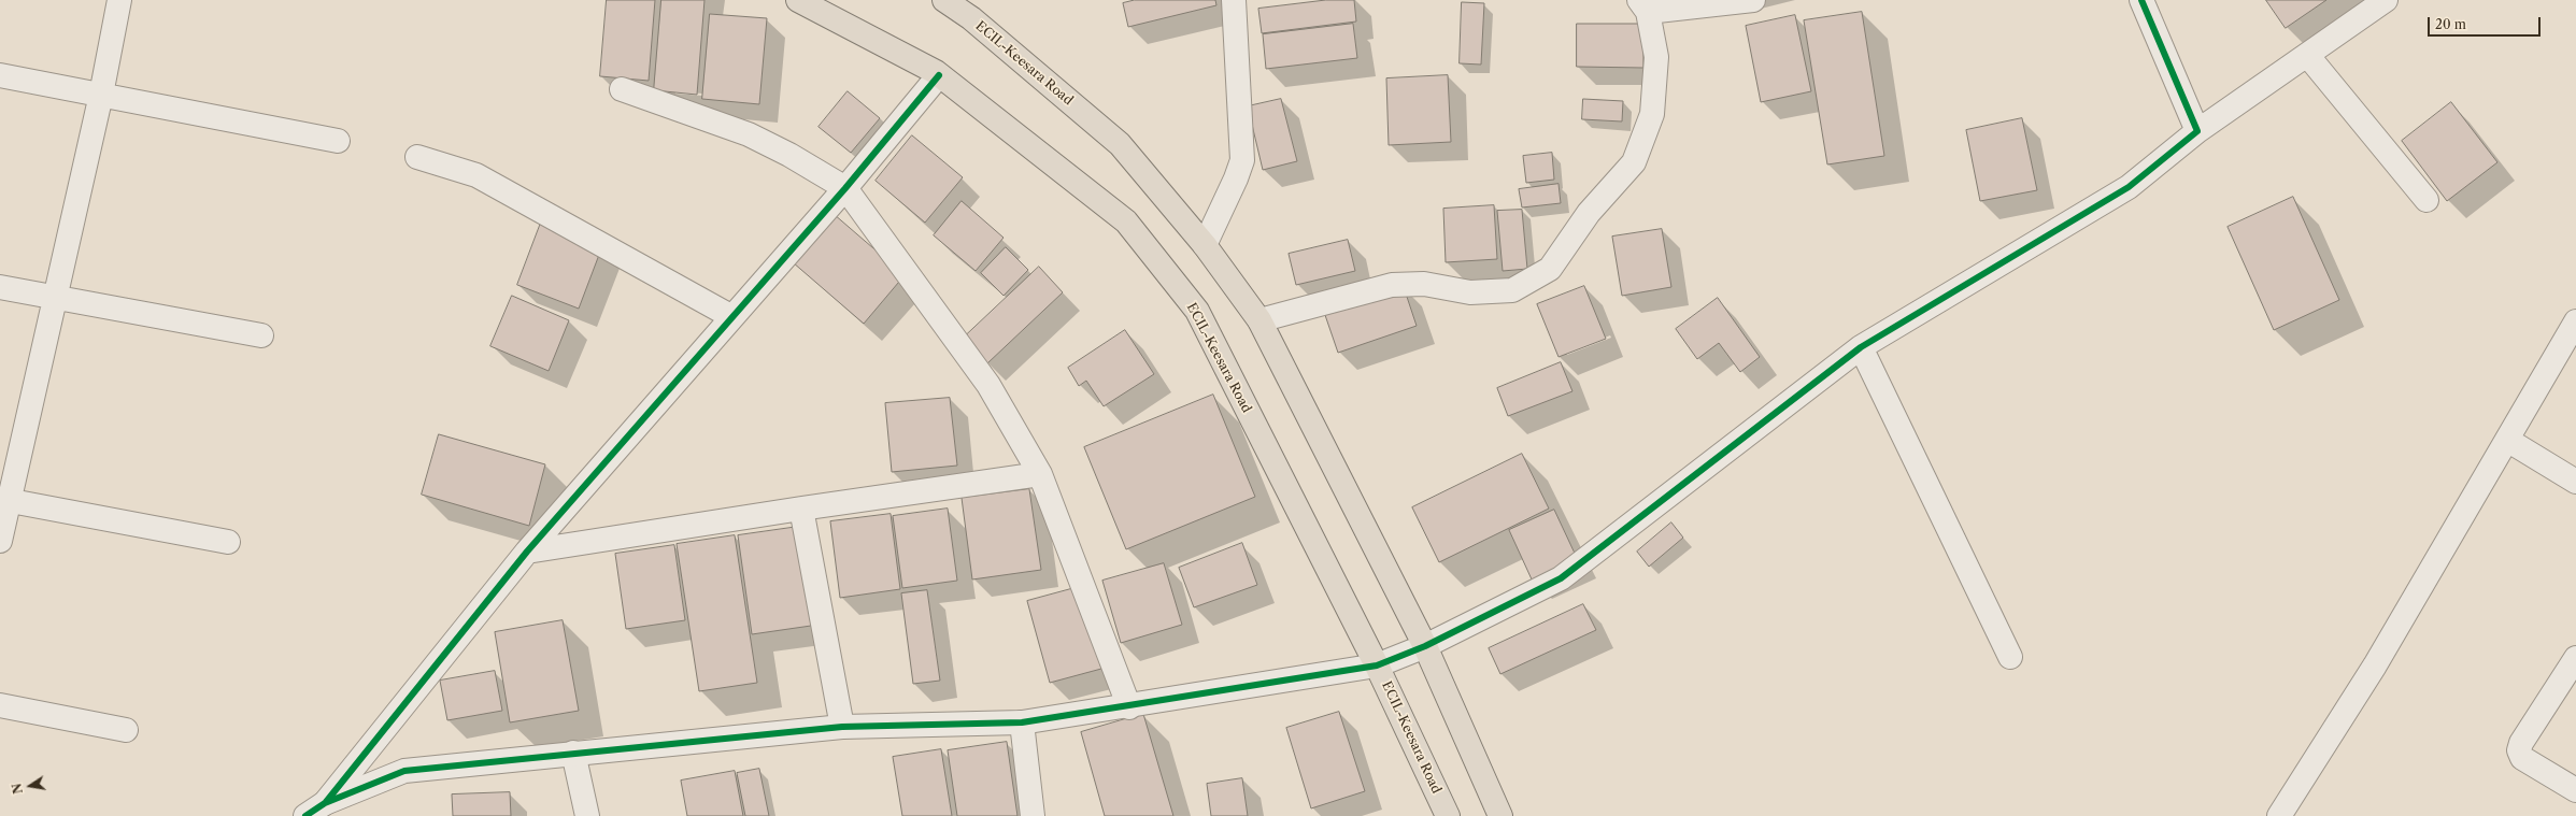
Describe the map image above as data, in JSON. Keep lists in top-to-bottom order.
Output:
{
  "streets": {
    "main road": ["ECIL-Keesara Road"]
  },
  "scale_bar": "20 m",
  "north": "left"
}
